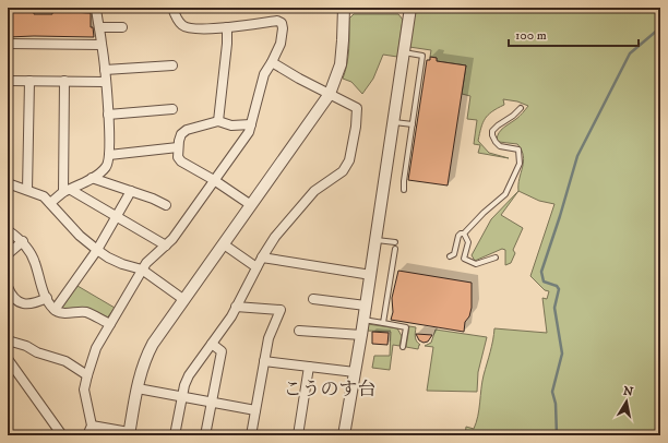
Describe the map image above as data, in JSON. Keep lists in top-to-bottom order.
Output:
{
  "districts": ["こうのす台"],
  "scale_bar": "100 m",
  "north": "top"
}
